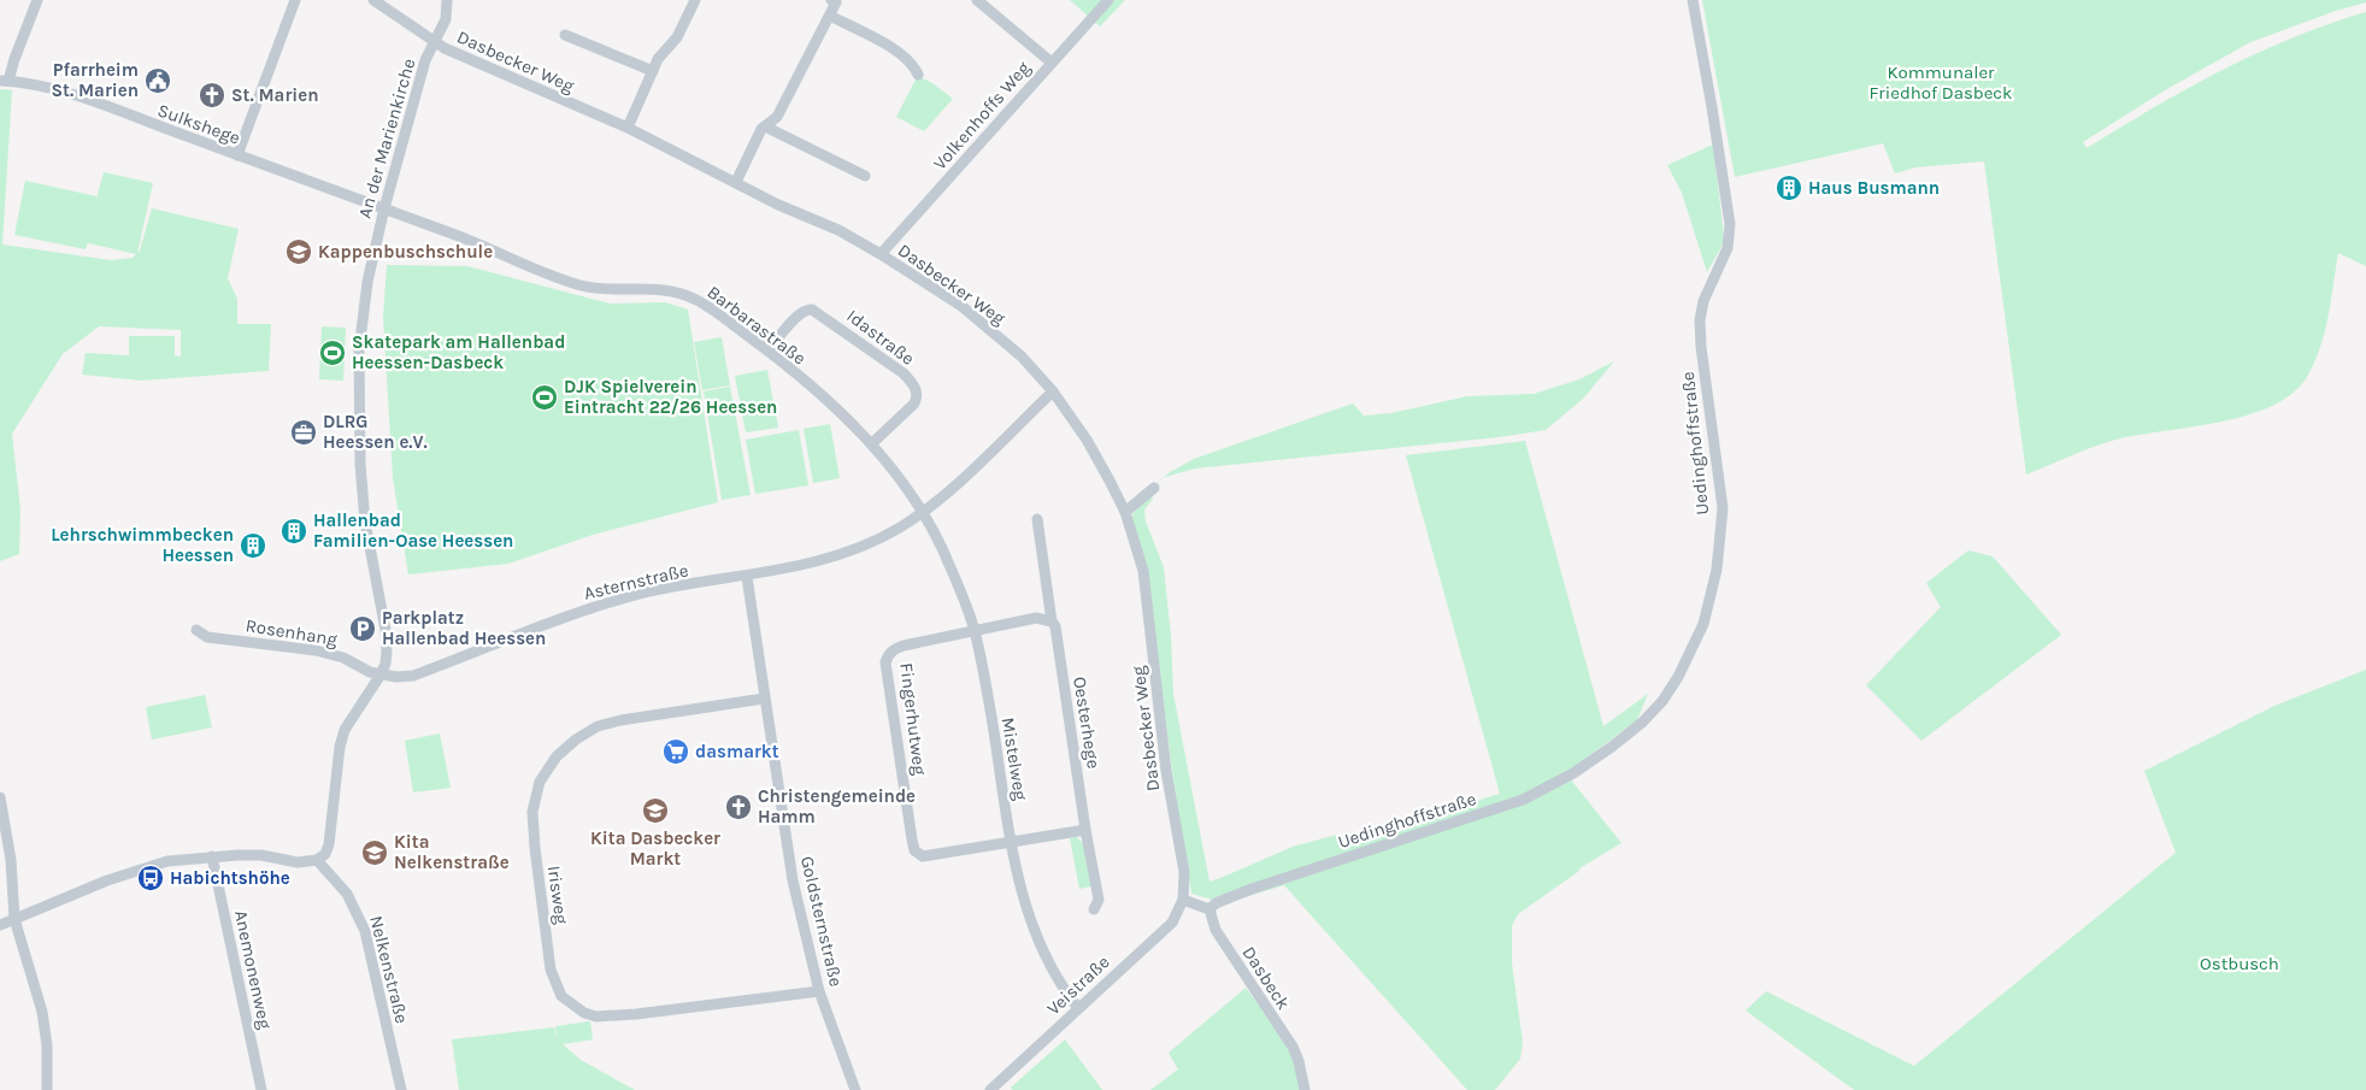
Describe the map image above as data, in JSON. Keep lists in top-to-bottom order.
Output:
{
  "streets": {
    "street": [
      "Dasbecker Weg",
      "Volkenhoffs Weg",
      "Sulkshege",
      "An der Marienkirche",
      "Barbarastraße",
      "Idastraße",
      "Uedinghoffstraße",
      "Asternstraße",
      "Rosenhang",
      "Fingerhutweg",
      "Oesterhege",
      "Mistelweg",
      "Irisweg",
      "Goldsternstraße",
      "Anemonenweg",
      "Nelkenstraße",
      "Dasbeck",
      "Veistraße"
    ]
  },
  "crossings": [
    ["Dasbecker Weg", "Volkenhoffs Weg"],
    ["Dasbecker Weg", "An der Marienkirche"],
    ["Dasbecker Weg", "Asternstraße"],
    ["Dasbecker Weg", "Veistraße"],
    ["Sulkshege", "An der Marienkirche"],
    ["Sulkshege", "Barbarastraße"],
    ["An der Marienkirche", "Barbarastraße"],
    ["An der Marienkirche", "Asternstraße"],
    ["An der Marienkirche", "Rosenhang"],
    ["Barbarastraße", "Idastraße"],
    ["Barbarastraße", "Asternstraße"],
    ["Barbarastraße", "Mistelweg"],
    ["Uedinghoffstraße", "Dasbeck"],
    ["Asternstraße", "Rosenhang"],
    ["Asternstraße", "Mistelweg"],
    ["Asternstraße", "Goldsternstraße"],
    ["Fingerhutweg", "Mistelweg"],
    ["Mistelweg", "Veistraße"],
    ["Irisweg", "Goldsternstraße"]
  ],
  "parks": ["Kommunaler Friedhof Dasbeck", "Ostbusch"],
  "places": {
    "public building": ["Pfarrheim St. Marien"],
    "church": ["St. Marien", "Christengemeinde Hamm"],
    "building": ["Haus Busmann", "Hallenbad Familien-Oase Heessen", "Lehrschwimmbecken Heessen"],
    "school or university": ["Kappenbuschschule", "Kita Dasbecker Markt", "Kita Nelkenstraße"],
    "sports": ["Skatepark am Hallenbad Heessen-Dasbeck", "DJK Spielverein Eintracht 22/26 Heessen"],
    "office": ["DLRG Heessen e.V."],
    "parking": ["Parkplatz Hallenbad Heessen"],
    "supermarket": ["dasmarkt"],
    "bus stop": ["Habichtshöhe"]
  }
}
